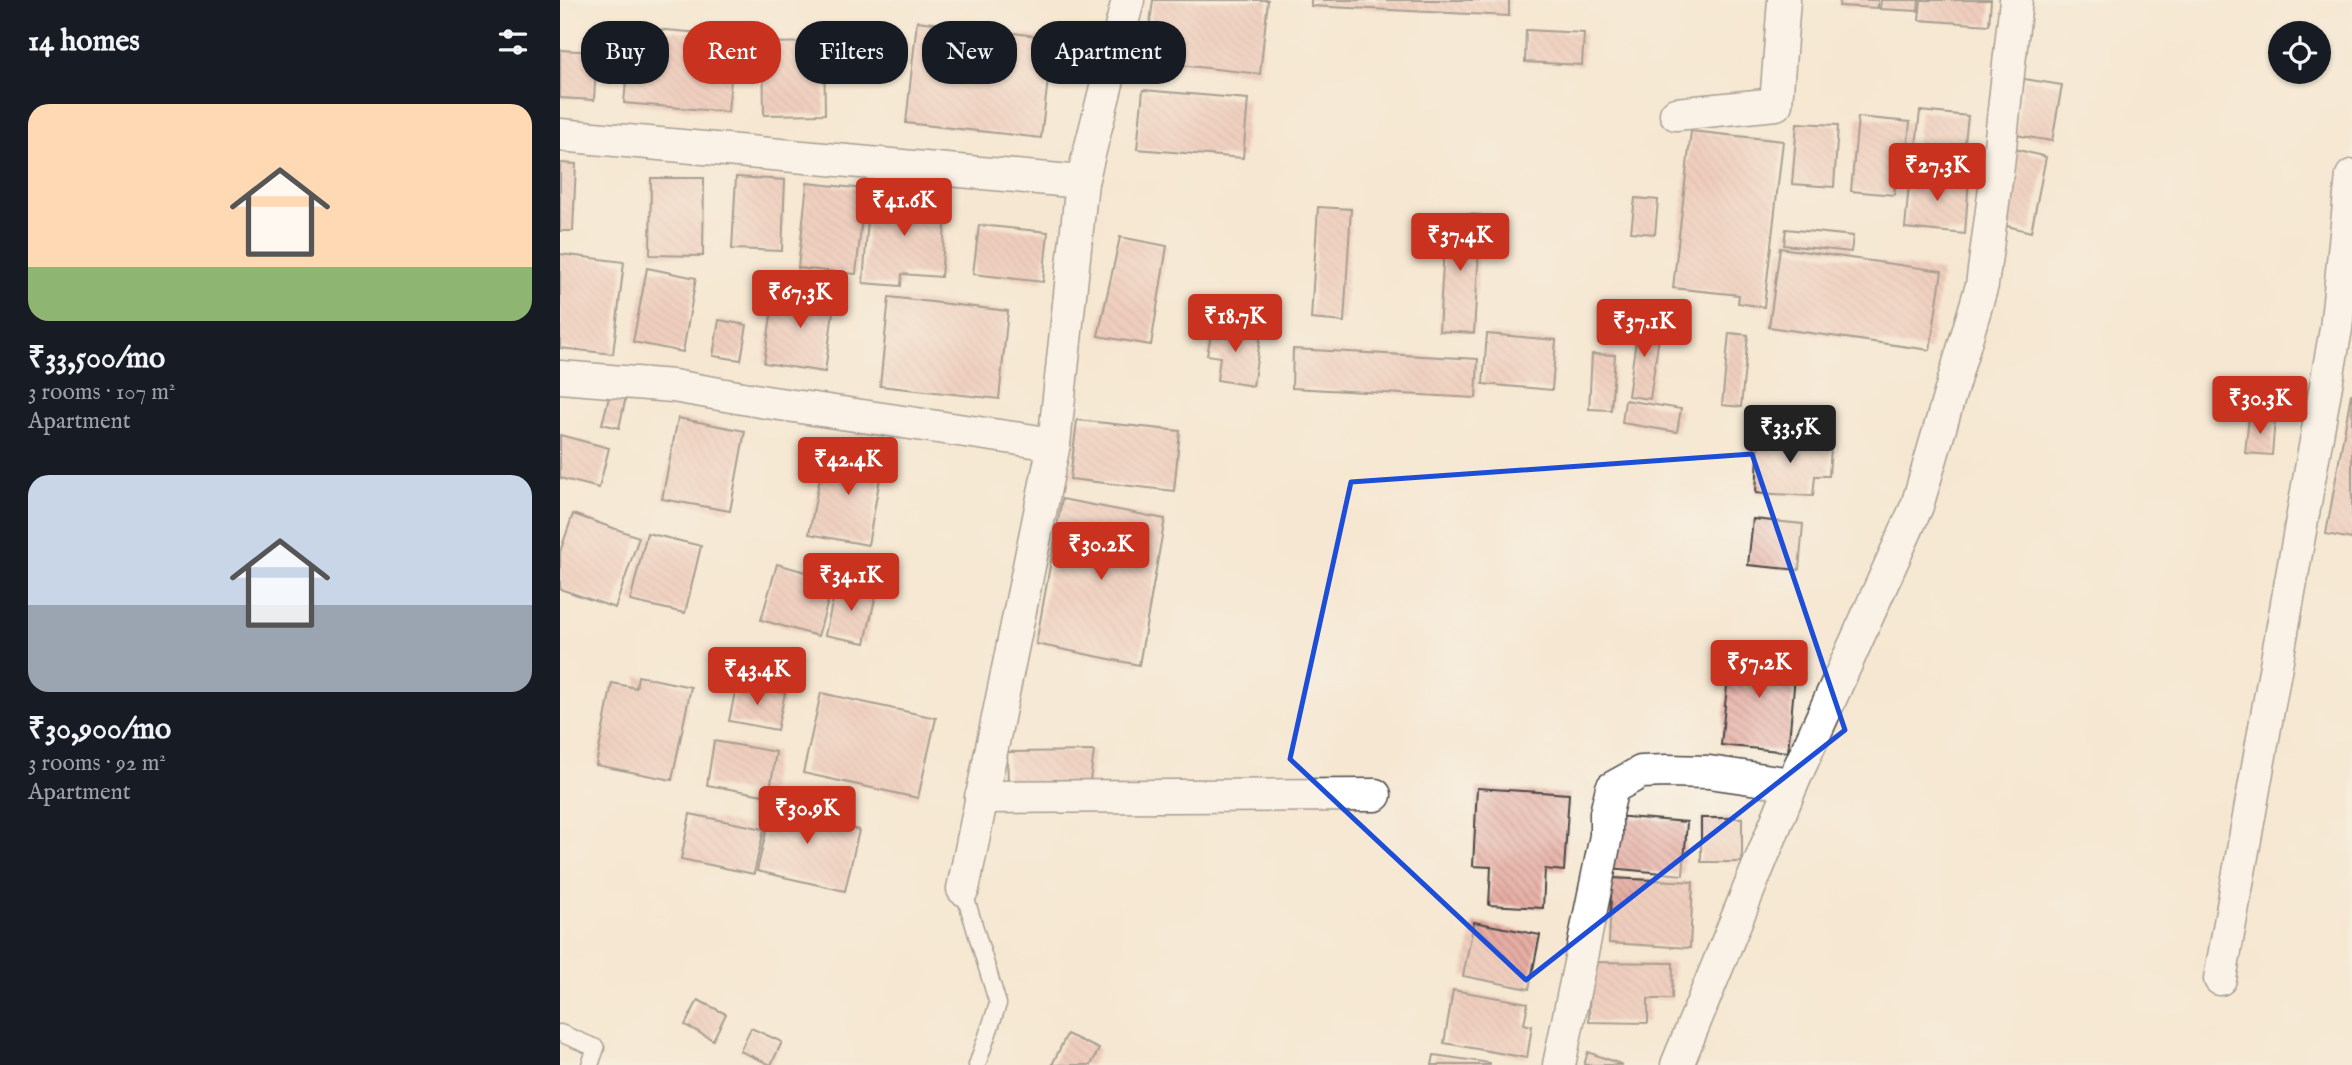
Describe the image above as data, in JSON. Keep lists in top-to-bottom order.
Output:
{
  "page": {
    "heading": "14 homes",
    "chip": [
      "Buy",
      "Rent",
      "Filters",
      "New",
      "Apartment"
    ],
    "list": [
      {
        "name": "₹33,500/mo",
        "note": "3 rooms · 107 m² · Apartment"
      },
      {
        "name": "₹30,900/mo",
        "note": "3 rooms · 92 m² · Apartment"
      }
    ],
    "price": [
      "₹27.3K",
      "₹41.6K",
      "₹37.4K",
      "₹67.3K",
      "₹18.7K",
      "₹37.1K",
      "₹30.3K",
      "₹33.5K",
      "₹42.4K",
      "₹30.2K",
      "₹34.1K",
      "₹57.2K",
      "₹43.4K",
      "₹30.9K"
    ]
  }
}
